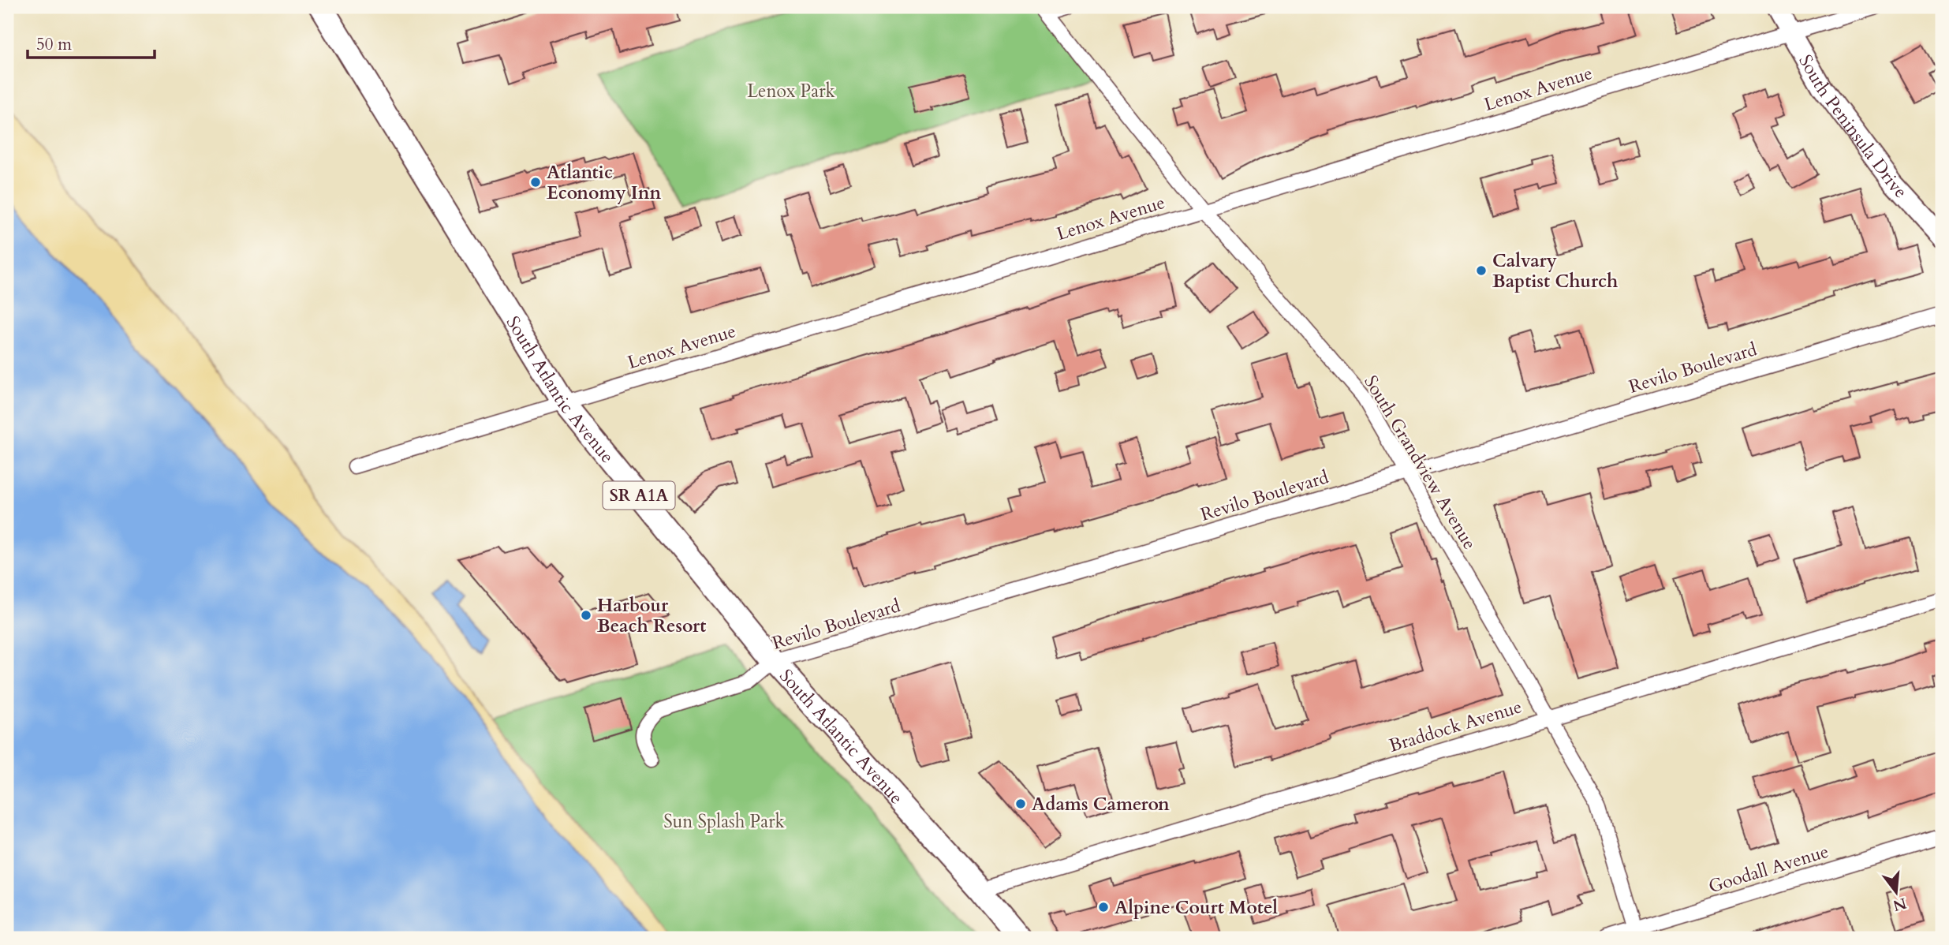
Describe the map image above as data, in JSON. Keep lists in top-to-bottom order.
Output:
{
  "streets": {
    "main road": ["South Peninsula Drive", "South Atlantic Avenue", "SR A1A"],
    "street": [
      "Lenox Avenue",
      "Revilo Boulevard",
      "South Grandview Avenue",
      "Braddock Avenue",
      "Goodall Avenue"
    ]
  },
  "crossings": [
    ["Lenox Avenue", "South Peninsula Drive"],
    ["Lenox Avenue", "South Atlantic Avenue"],
    ["Lenox Avenue", "South Grandview Avenue"],
    ["Revilo Boulevard", "South Atlantic Avenue"],
    ["Revilo Boulevard", "South Grandview Avenue"],
    ["South Atlantic Avenue", "Braddock Avenue"],
    ["South Grandview Avenue", "Braddock Avenue"],
    ["South Grandview Avenue", "Goodall Avenue"]
  ],
  "parks": ["Lenox Park", "Sun Splash Park"],
  "places": [
    "Atlantic Economy Inn",
    "Calvary Baptist Church",
    "Harbour Beach Resort",
    "Adams Cameron",
    "Alpine Court Motel"
  ],
  "scale_bar": "50 m",
  "north": "bottom"
}
